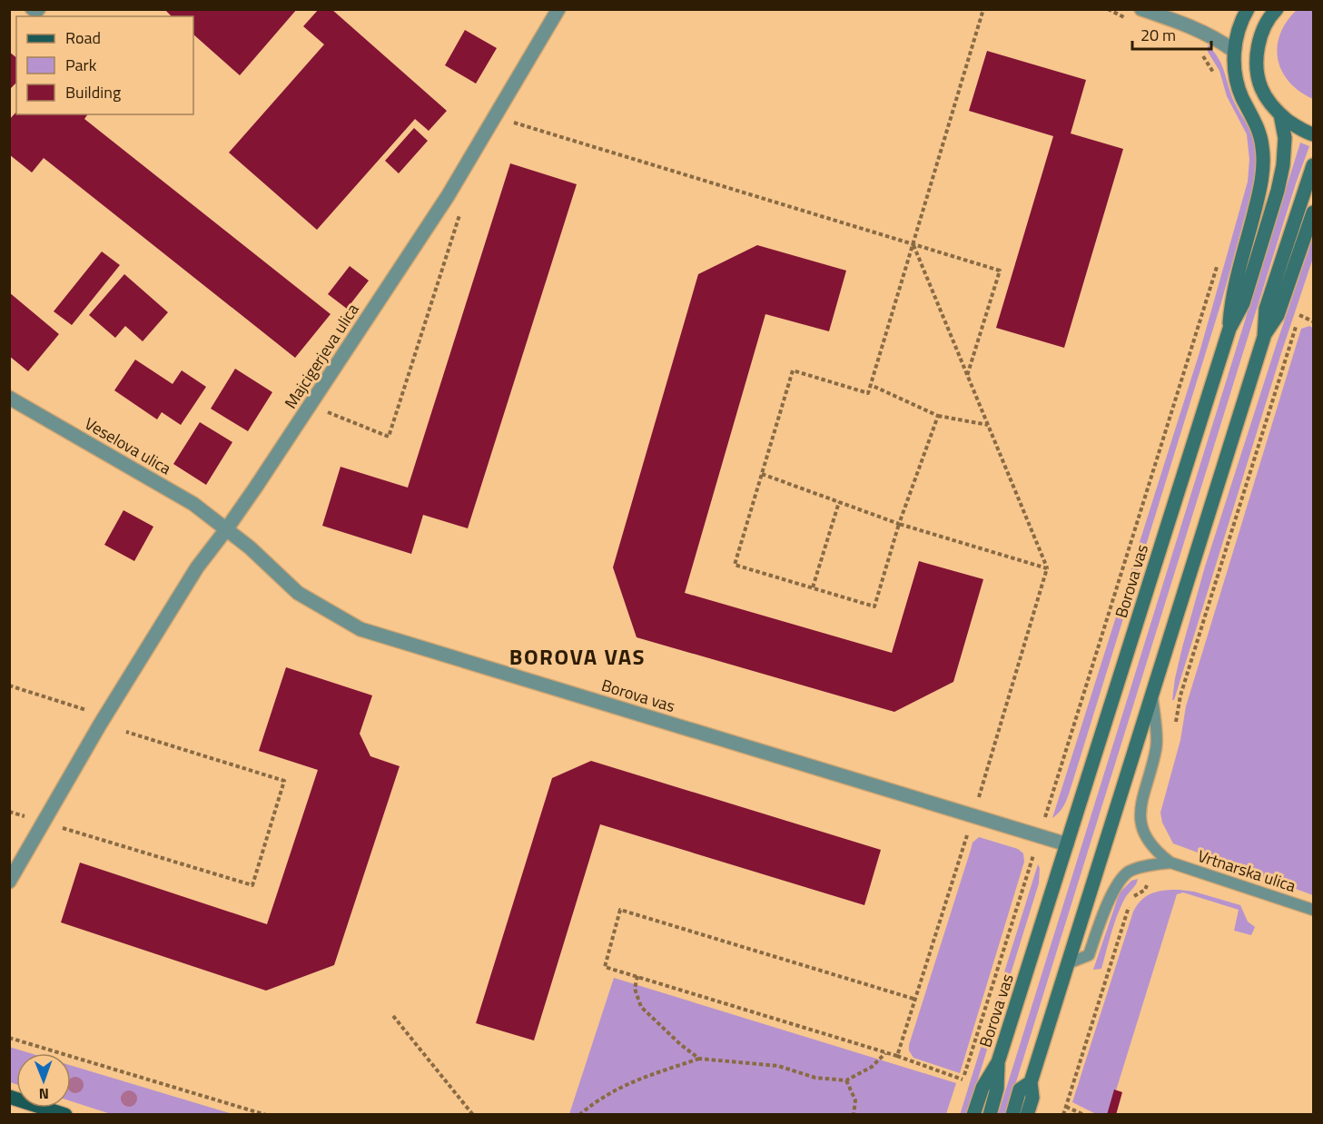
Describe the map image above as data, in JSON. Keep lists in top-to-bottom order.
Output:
{
  "streets": {
    "street": ["Majcigerjeva ulica", "Veselova ulica", "Borova vas"],
    "lane": ["Vrtnarska ulica"]
  },
  "crossings": [
    ["Majcigerjeva ulica", "Veselova ulica"],
    ["Majcigerjeva ulica", "Borova vas"],
    ["Veselova ulica", "Borova vas"]
  ],
  "districts": ["BOROVA VAS"],
  "legend": ["Road", "Park", "Building"],
  "scale_bar": "20 m",
  "north": "bottom"
}
